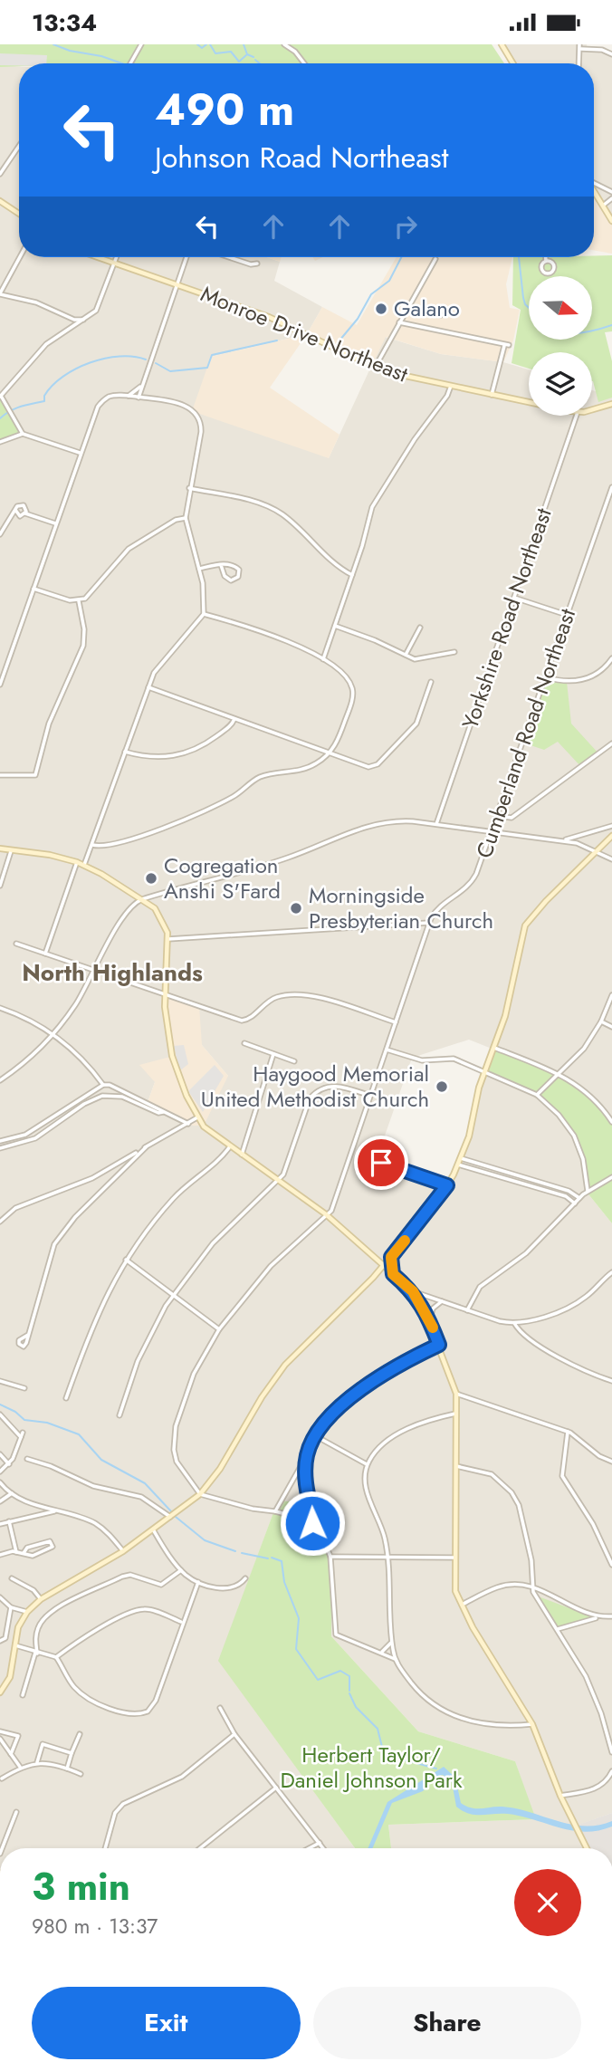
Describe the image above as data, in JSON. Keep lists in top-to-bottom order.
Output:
{
  "streets": {
    "street": ["Monroe Drive Northeast", "Yorkshire Road Northeast", "Cumberland Road Northeast"]
  },
  "districts": ["North Highlands"],
  "parks": ["Herbert Taylor/ Daniel Johnson Park"],
  "places": [
    "Galano",
    "Cogregation Anshi S'Fard",
    "Morningside Presbyterian Church",
    "Haygood Memorial United Methodist Church"
  ],
  "north": "right",
  "page": {
    "status": "13:34",
    "turn": ["490 m", "Johnson Road Northeast"],
    "heading": ["3 min", "980 m · 13:37"],
    "buttons": ["Exit", "Share"]
  }
}
